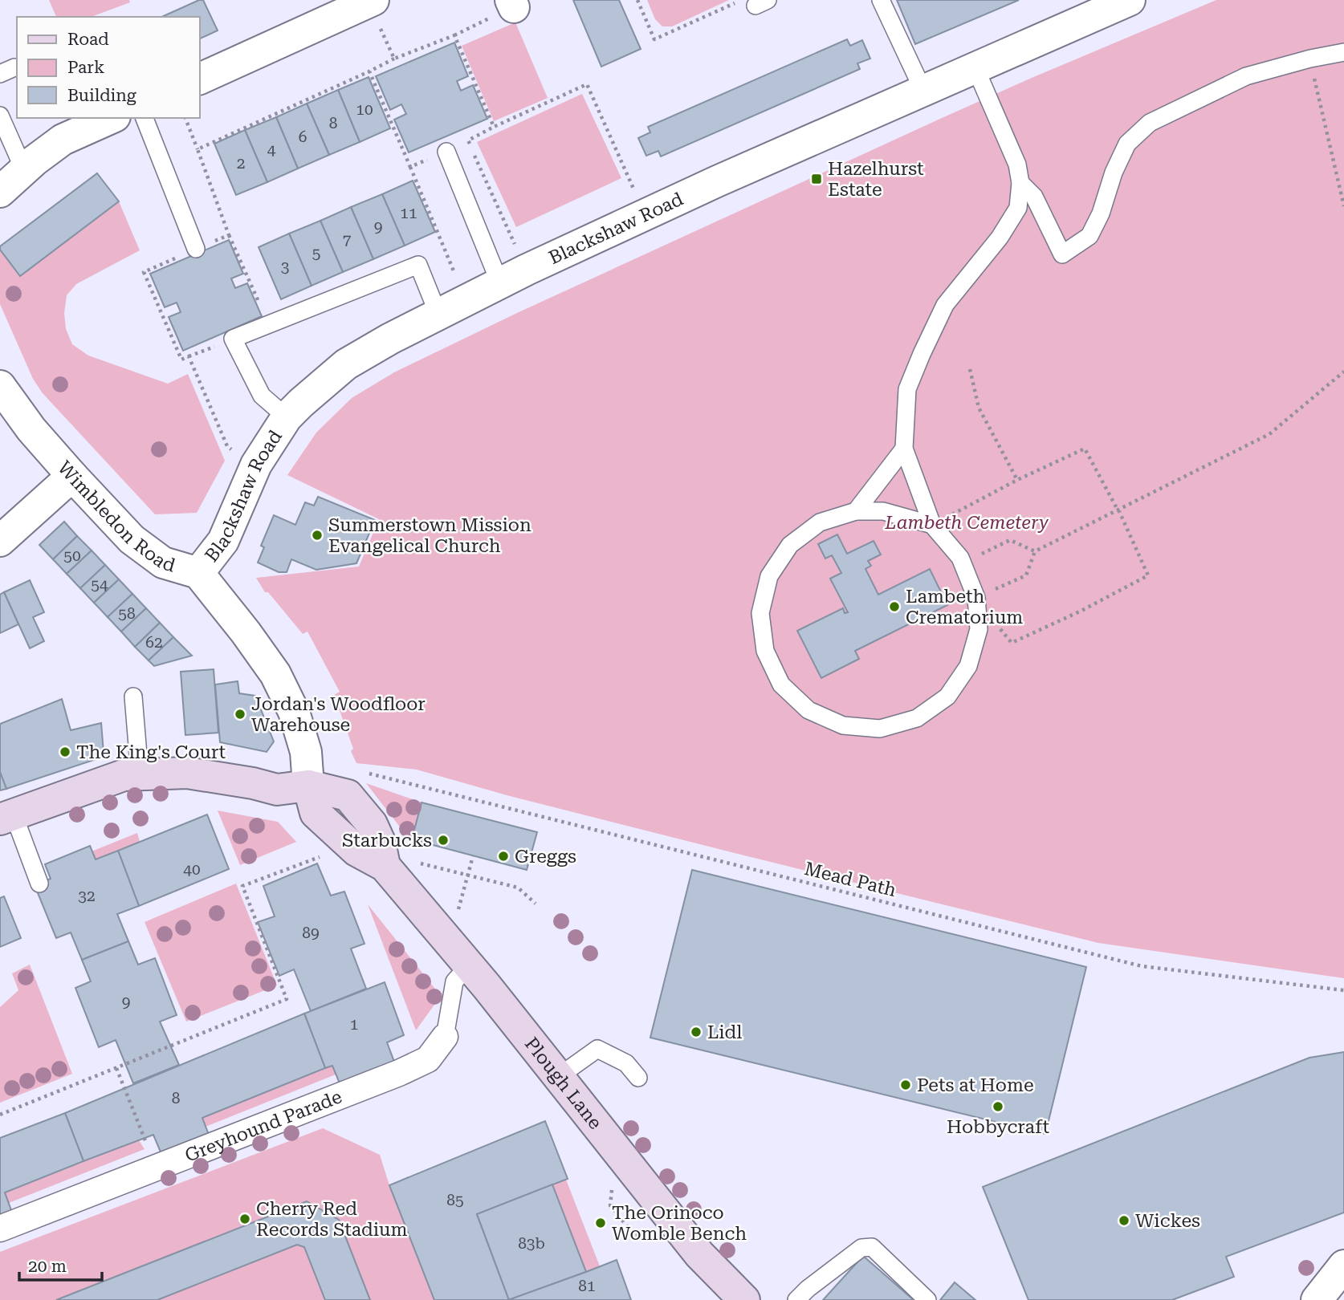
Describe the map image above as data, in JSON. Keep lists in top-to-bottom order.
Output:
{
  "streets": {
    "main road": ["Plough Lane"],
    "street": ["Blackshaw Road", "Wimbledon Road", "Greyhound Parade"],
    "path": ["Mead Path"]
  },
  "crossings": [
    ["Blackshaw Road", "Wimbledon Road"],
    ["Wimbledon Road", "Plough Lane"],
    ["Plough Lane", "Greyhound Parade"]
  ],
  "parks": ["Lambeth Cemetery"],
  "places": {
    "transit": ["Hazelhurst Estate"],
    "other": [
      "Summerstown Mission Evangelical Church",
      "Lambeth Crematorium",
      "Jordan's Woodfloor Warehouse",
      "The King's Court",
      "Starbucks",
      "Greggs",
      "Lidl",
      "Pets at Home",
      "Hobbycraft",
      "Cherry Red Records Stadium",
      "Wickes",
      "The Orinoco Womble Bench"
    ]
  },
  "house_numbers": [
    "10",
    "8",
    "6",
    "4",
    "2",
    "11",
    "9",
    "7",
    "5",
    "3",
    "50",
    "54",
    "58",
    "62",
    "40",
    "32",
    "89",
    "9",
    "1",
    "8",
    "85",
    "83b",
    "81"
  ],
  "legend": ["Road", "Park", "Building"],
  "scale_bar": "20 m"
}
